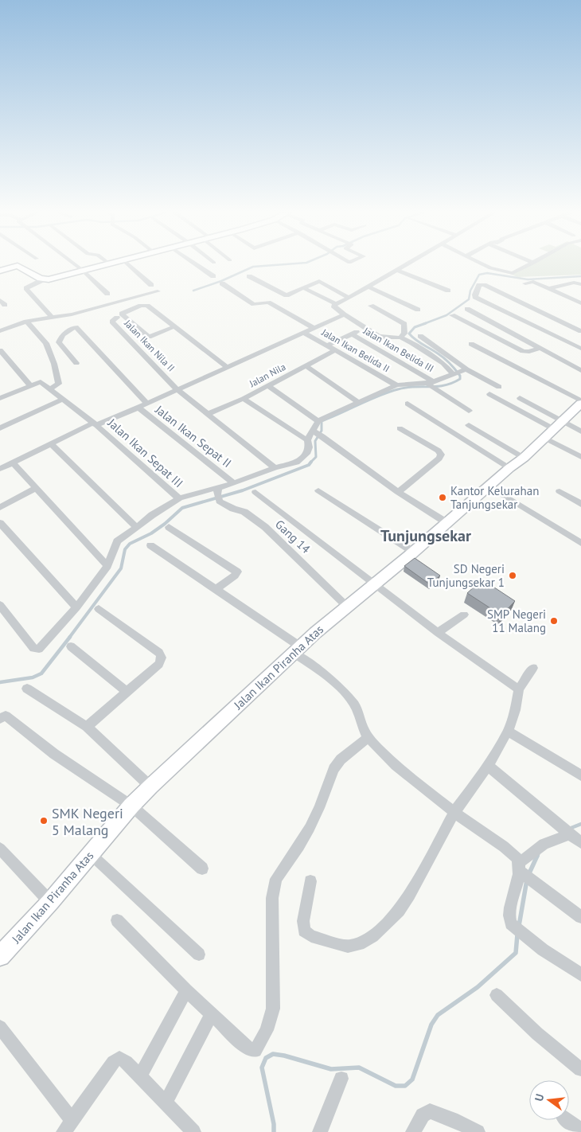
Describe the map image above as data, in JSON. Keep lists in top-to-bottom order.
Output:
{
  "streets": {
    "street": [
      "Jalan Ikan Nila II",
      "Jalan Ikan Belida III",
      "Jalan Ikan Belida II",
      "Jalan Nila",
      "Jalan Ikan Sepat II",
      "Jalan Ikan Sepat III",
      "Gang 14",
      "Jalan Ikan Piranha Atas"
    ]
  },
  "crossings": [
    ["Jalan Ikan Belida II", "Jalan Nila"],
    ["Gang 14", "Jalan Ikan Piranha Atas"]
  ],
  "districts": ["Tunjungsekar"],
  "places": [
    "Kantor Kelurahan Tanjungsekar",
    "SD Negeri Tunjungsekar 1",
    "SMP Negeri 11 Malang",
    "SMK Negeri 5 Malang"
  ],
  "north": "left"
}
